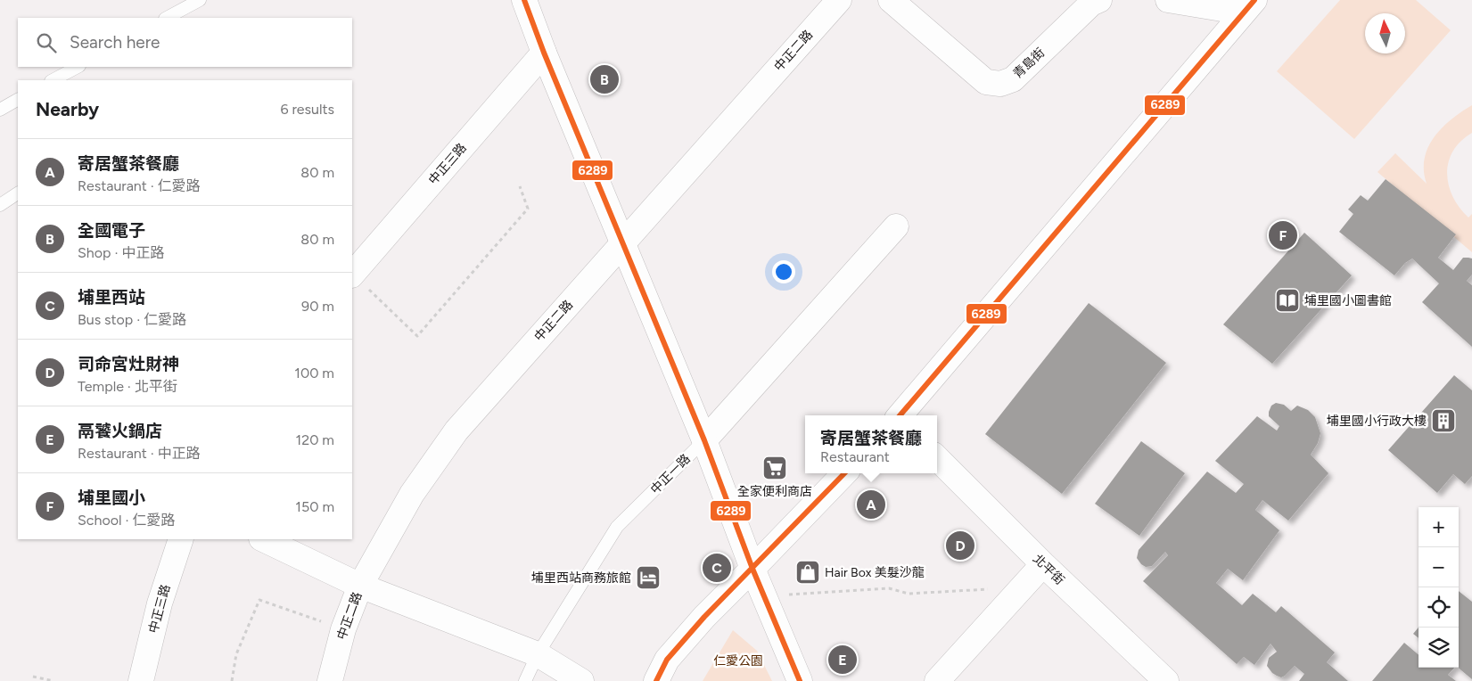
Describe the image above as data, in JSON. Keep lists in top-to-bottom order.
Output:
{
  "streets": {
    "street": [
      "中正二路",
      "青島街",
      "中正三路",
      "中正一路",
      "北平街"
    ]
  },
  "parks": ["仁愛公園"],
  "places": {
    "library": ["埔里國小圖書館"],
    "building": ["埔里國小行政大樓"],
    "supermarket": ["全家便利商店"],
    "shop": ["Hair Box 美髮沙龍"],
    "hotel": ["埔里西站商務旅館"]
  },
  "lines": ["transit line 6289"],
  "north": "top",
  "page": {
    "search": "Search here",
    "pins": [
      "B",
      "F",
      "A",
      "D",
      "C",
      "E"
    ],
    "heading": ["Nearby", "6 results"],
    "list": [
      {
        "mark": "A",
        "name": "寄居蟹茶餐廳",
        "note": "Restaurant · 仁愛路",
        "value": "80 m"
      },
      {
        "mark": "B",
        "name": "全國電子",
        "note": "Shop · 中正路",
        "value": "80 m"
      },
      {
        "mark": "C",
        "name": "埔里西站",
        "note": "Bus stop · 仁愛路",
        "value": "90 m"
      },
      {
        "mark": "D",
        "name": "司命宮灶財神",
        "note": "Temple · 北平街",
        "value": "100 m"
      },
      {
        "mark": "E",
        "name": "鬲饕火鍋店",
        "note": "Restaurant · 中正路",
        "value": "120 m"
      },
      {
        "mark": "F",
        "name": "埔里國小",
        "note": "School · 仁愛路",
        "value": "150 m"
      }
    ],
    "popup": ["寄居蟹茶餐廳", "Restaurant"],
    "map_buttons": ["+", "−"]
  }
}
